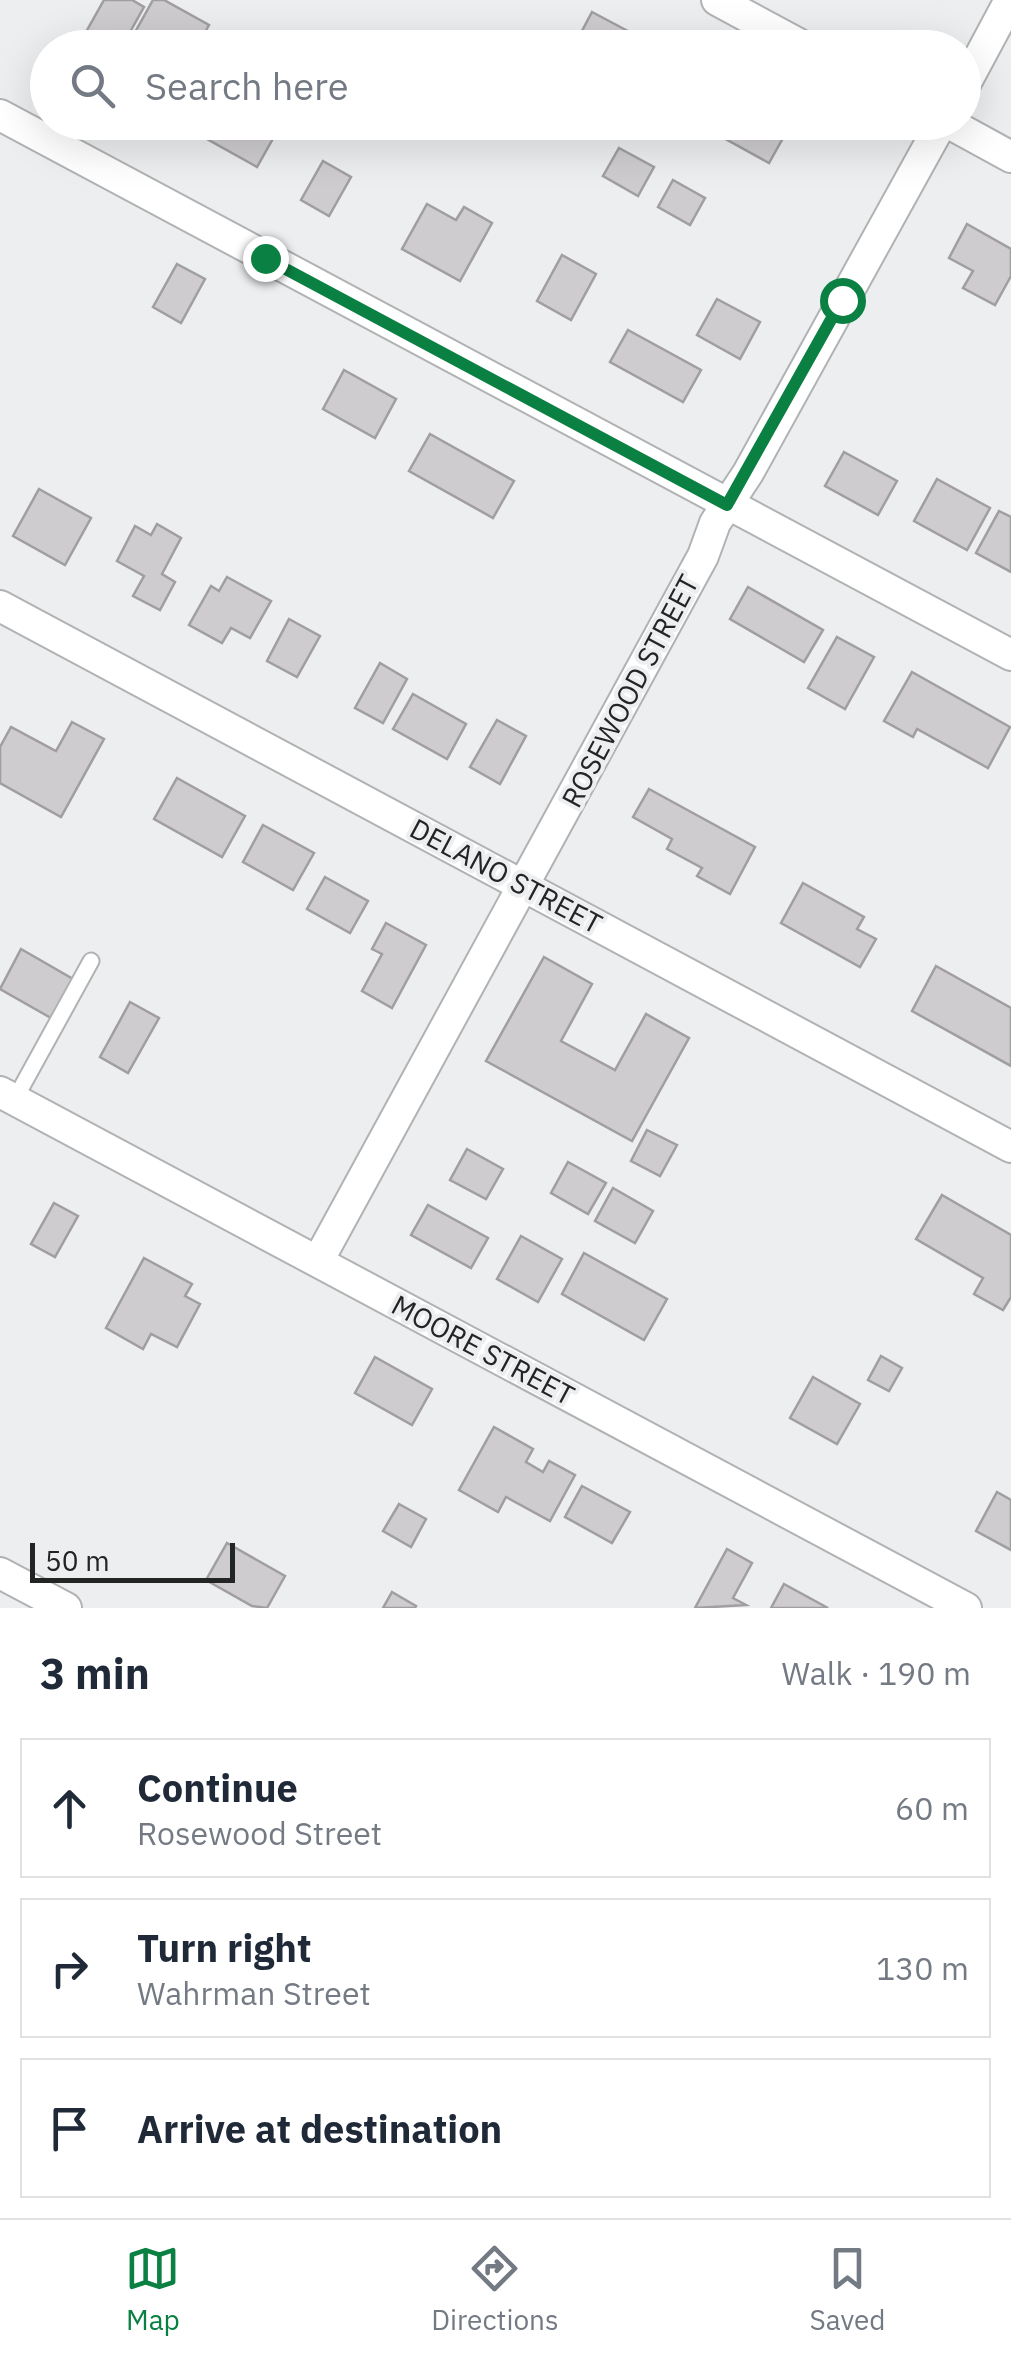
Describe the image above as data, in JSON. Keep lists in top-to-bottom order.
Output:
{
  "streets": {
    "street": ["ROSEWOOD STREET", "DELANO STREET", "MOORE STREET"]
  },
  "crossings": [
    ["ROSEWOOD STREET", "DELANO STREET"],
    ["ROSEWOOD STREET", "MOORE STREET"]
  ],
  "scale_bar": "50 m",
  "page": {
    "search": "Search here",
    "scale": "50 m",
    "heading": ["3 min", "Walk · 190 m"],
    "list": [
      ["Continue", "Rosewood Street", "60 m"],
      ["Turn right", "Wahrman Street", "130 m"],
      "Arrive at destination"
    ],
    "nav": ["Map", "Directions", "Saved"]
  }
}
